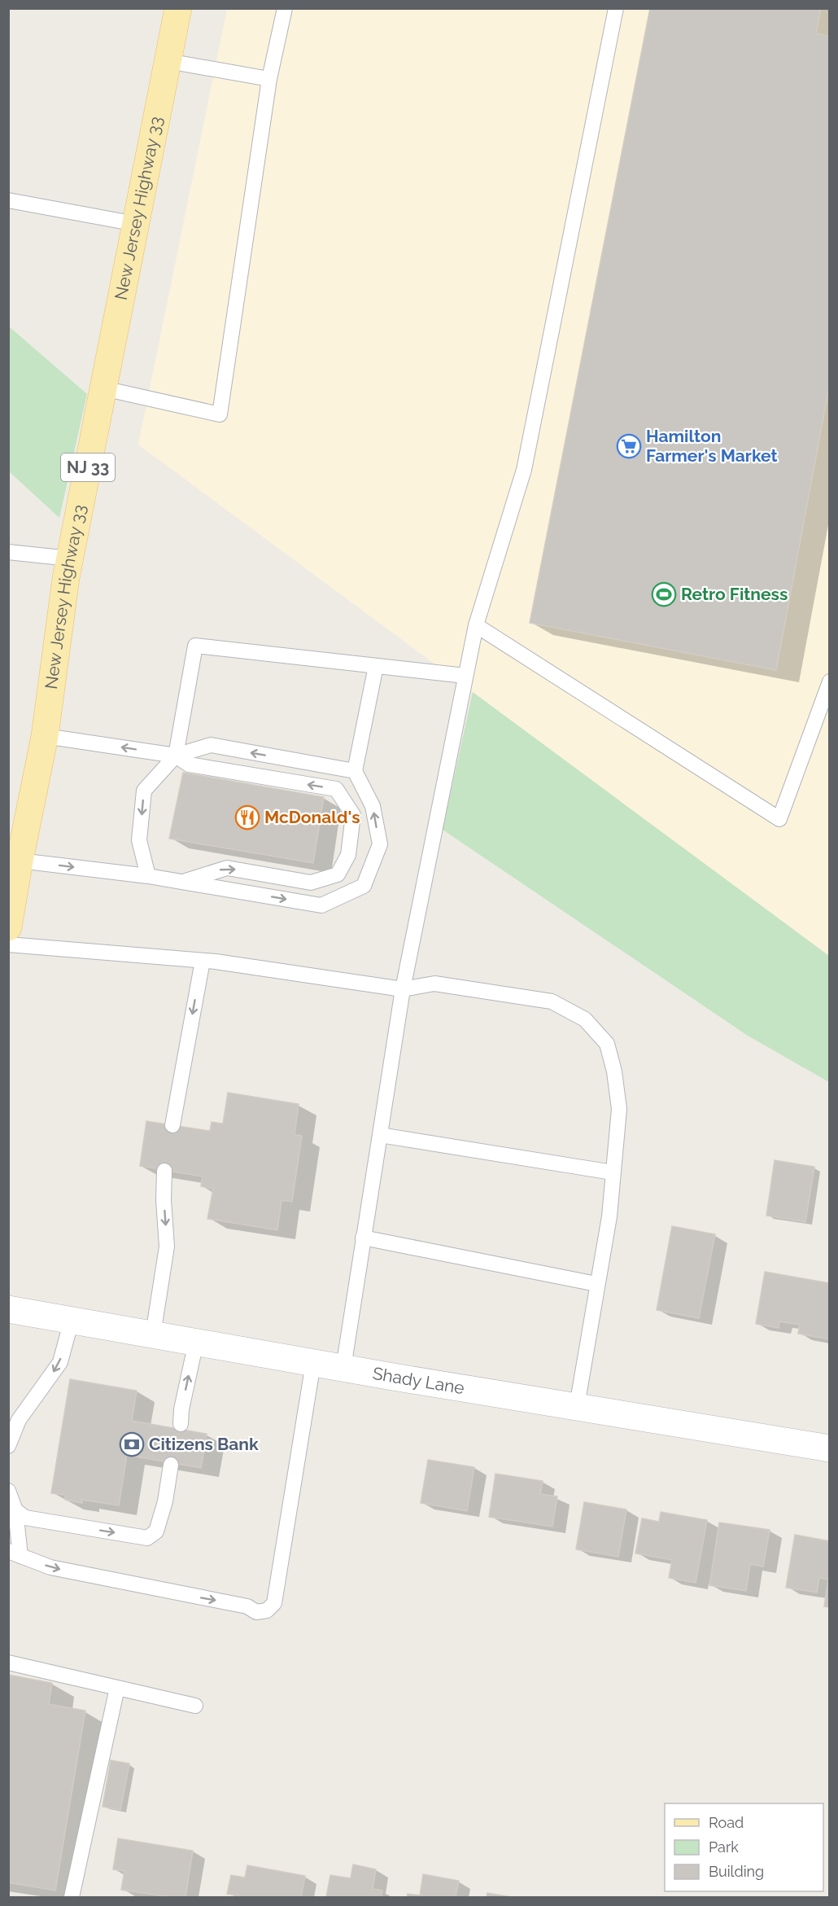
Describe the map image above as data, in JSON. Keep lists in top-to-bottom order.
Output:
{
  "streets": {
    "main road": ["New Jersey Highway 33", "NJ 33"],
    "street": ["Shady Lane"]
  },
  "places": {
    "supermarket": ["Hamilton Farmer's Market"],
    "sports": ["Retro Fitness"],
    "restaurant": ["McDonald's"],
    "bank": ["Citizens Bank"]
  },
  "legend": ["Road", "Park", "Building"]
}
